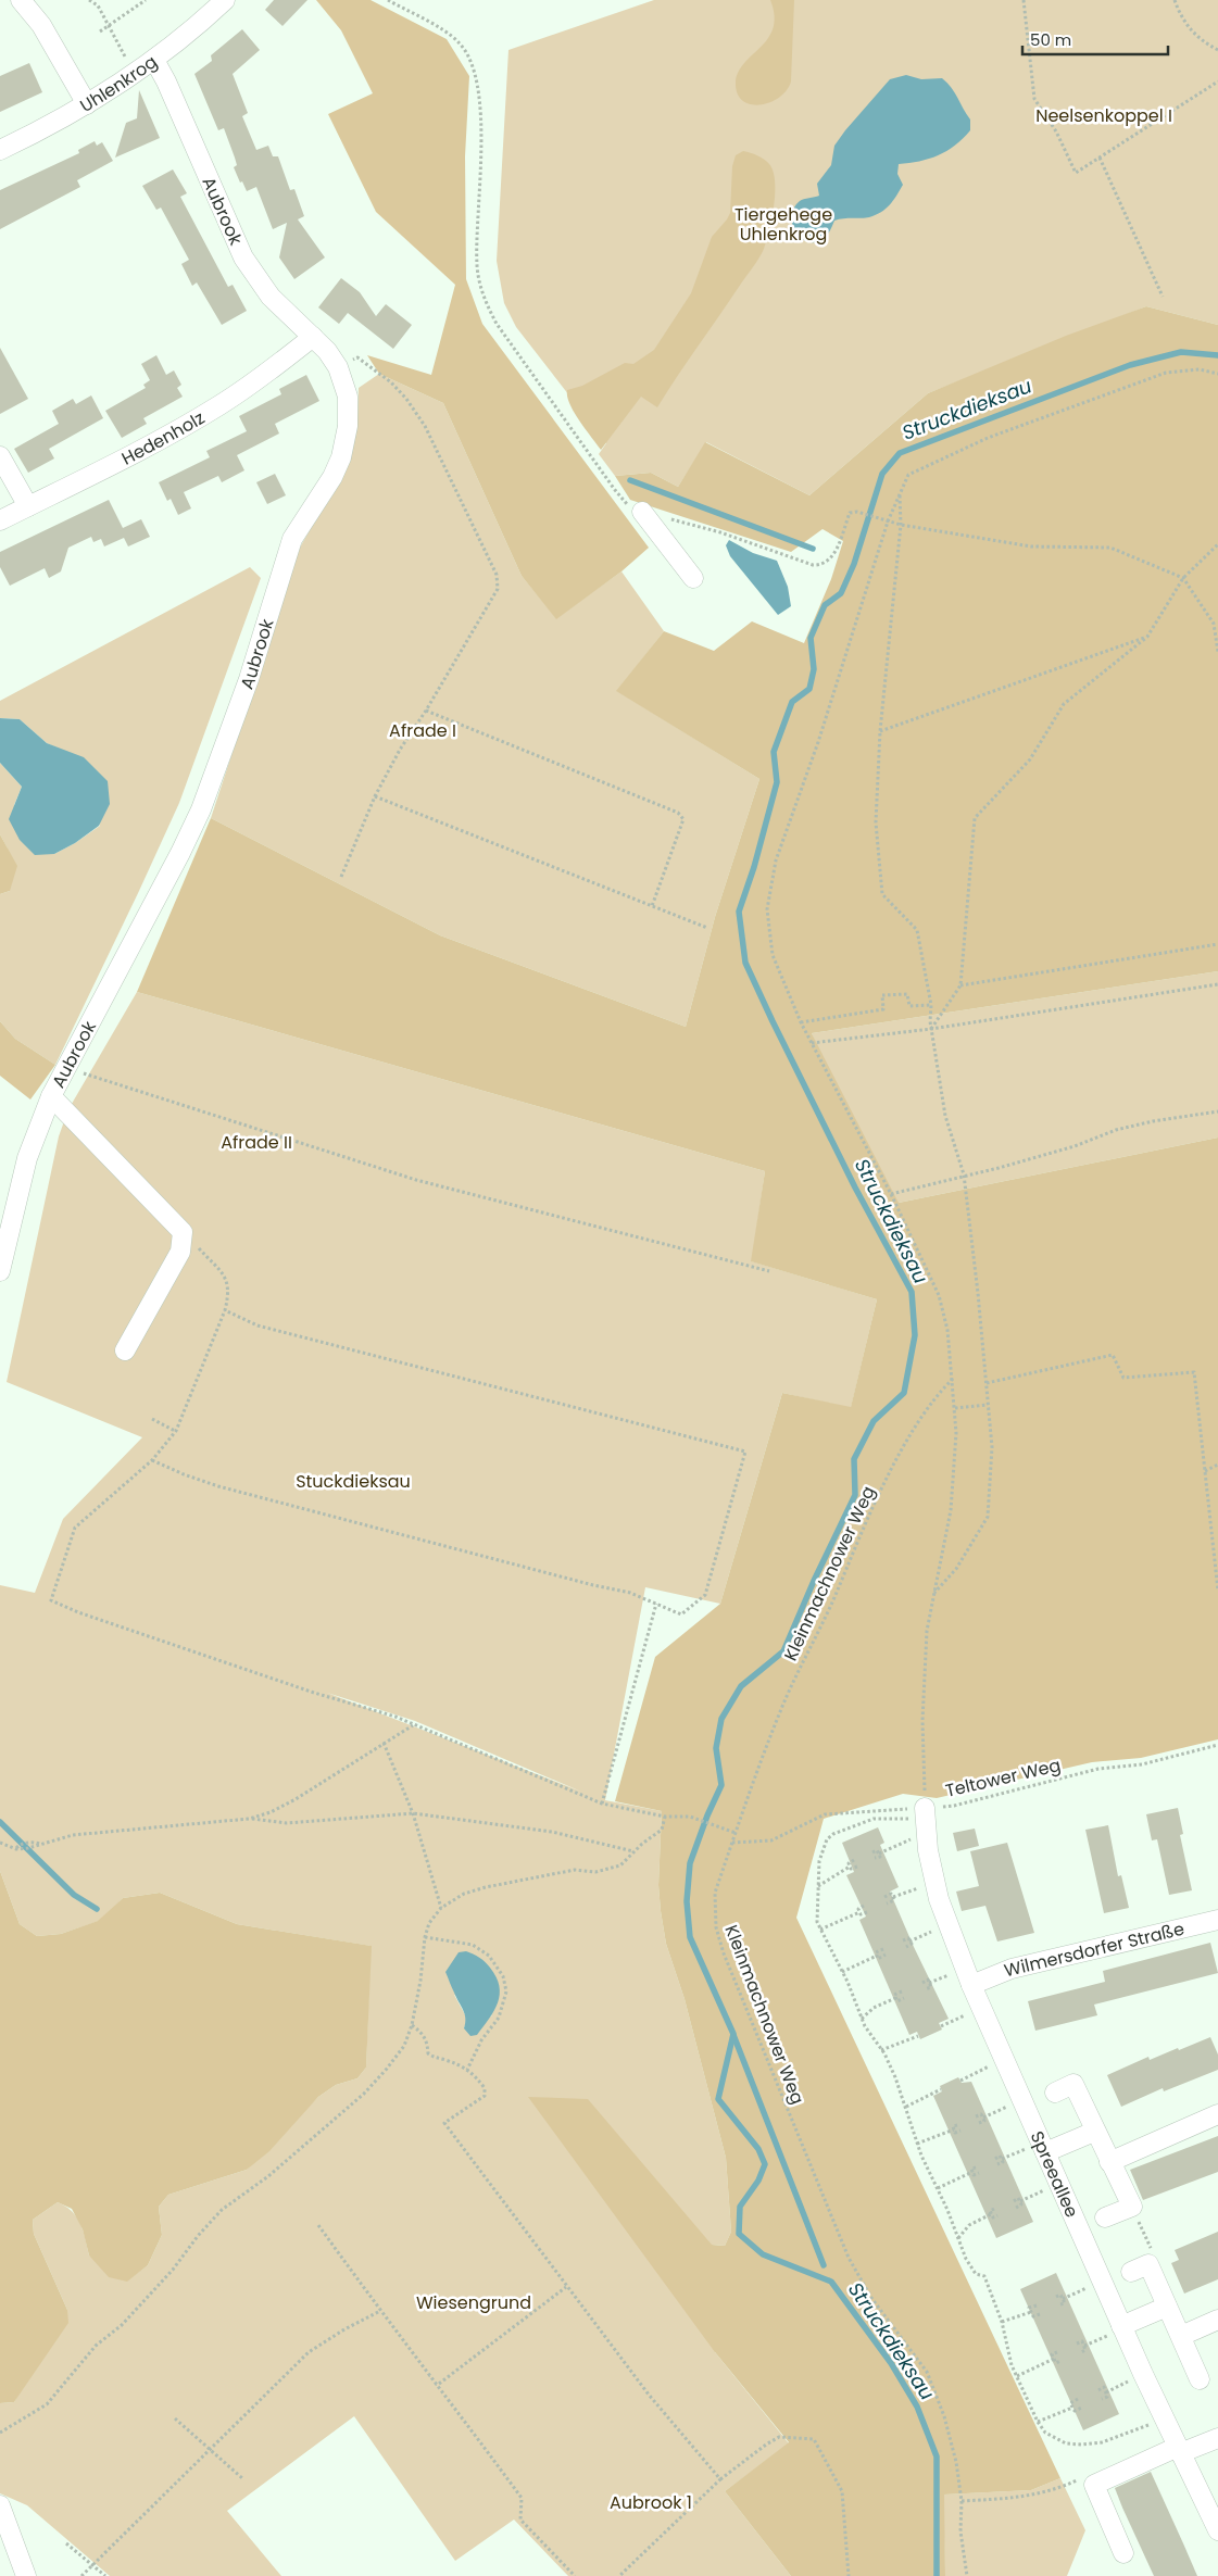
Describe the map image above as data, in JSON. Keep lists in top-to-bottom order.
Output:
{
  "streets": {
    "street": [
      "Uhlenkrog",
      "Aubrook",
      "Hedenholz",
      "Wilmersdorfer Straße",
      "Spreeallee"
    ],
    "path": ["Kleinmachnower Weg", "Teltower Weg"]
  },
  "crossings": [
    ["Uhlenkrog", "Aubrook"],
    ["Aubrook", "Hedenholz"],
    ["Kleinmachnower Weg", "Teltower Weg"],
    ["Teltower Weg", "Spreeallee"],
    ["Wilmersdorfer Straße", "Spreeallee"]
  ],
  "water": ["Struckdieksau"],
  "parks": [
    "Neelsenkoppel I",
    "Tiergehege Uhlenkrog",
    "Afrade I",
    "Afrade II",
    "Stuckdieksau",
    "Wiesengrund",
    "Aubrook 1"
  ],
  "scale_bar": "50 m"
}
